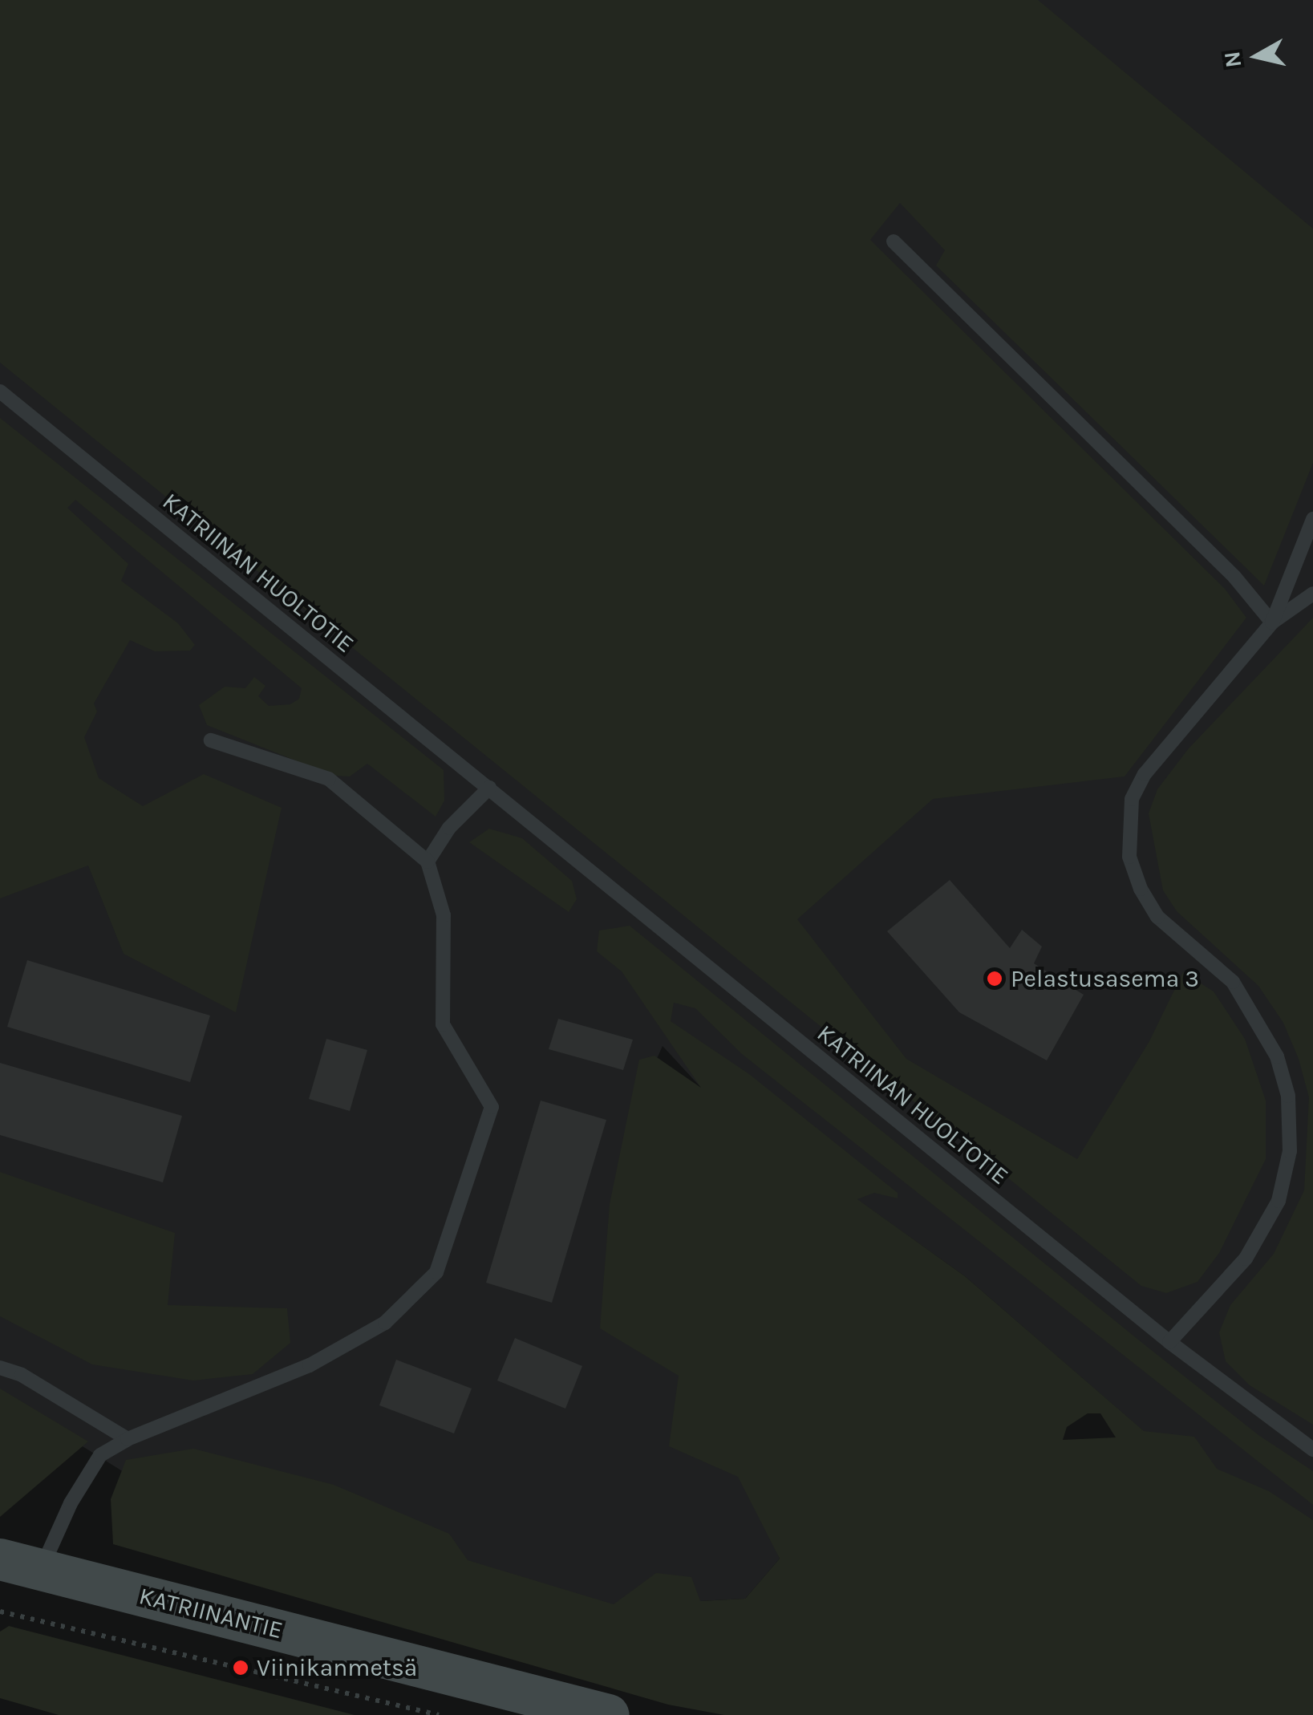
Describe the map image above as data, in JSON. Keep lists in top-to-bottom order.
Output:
{
  "streets": {
    "main road": ["KATRIINANTIE"],
    "lane": ["KATRIINAN HUOLTOTIE"]
  },
  "places": ["Pelastusasema 3", "Viinikanmetsä"],
  "north": "left"
}
